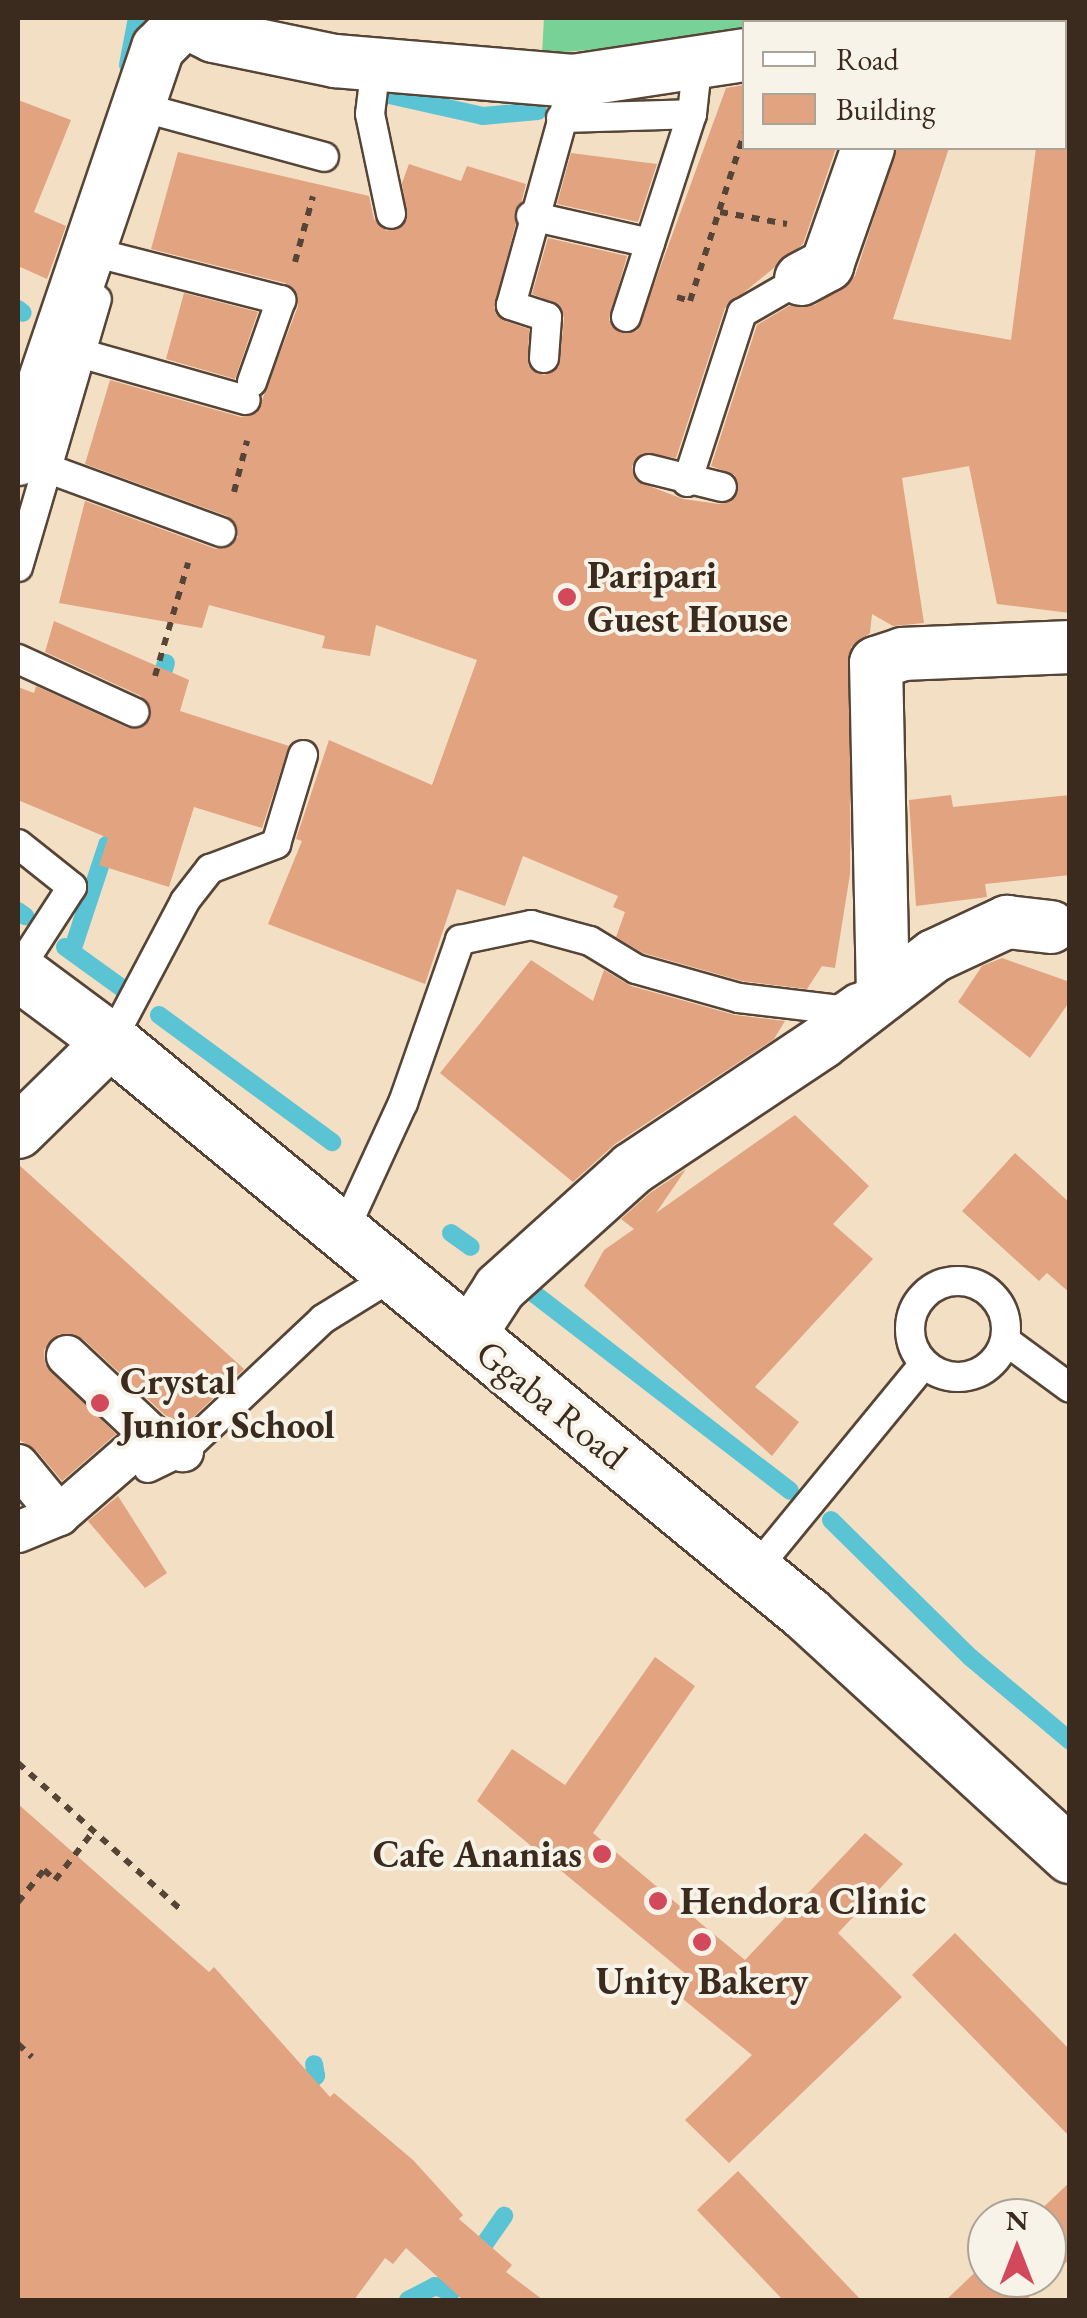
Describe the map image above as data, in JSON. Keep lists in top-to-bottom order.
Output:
{
  "streets": {
    "street": ["Ggaba Road"]
  },
  "places": [
    "Paripari Guest House",
    "Crystal Junior School",
    "Cafe Ananias",
    "Hendora Clinic",
    "Unity Bakery"
  ],
  "legend": ["Road", "Building"],
  "north": "top"
}
